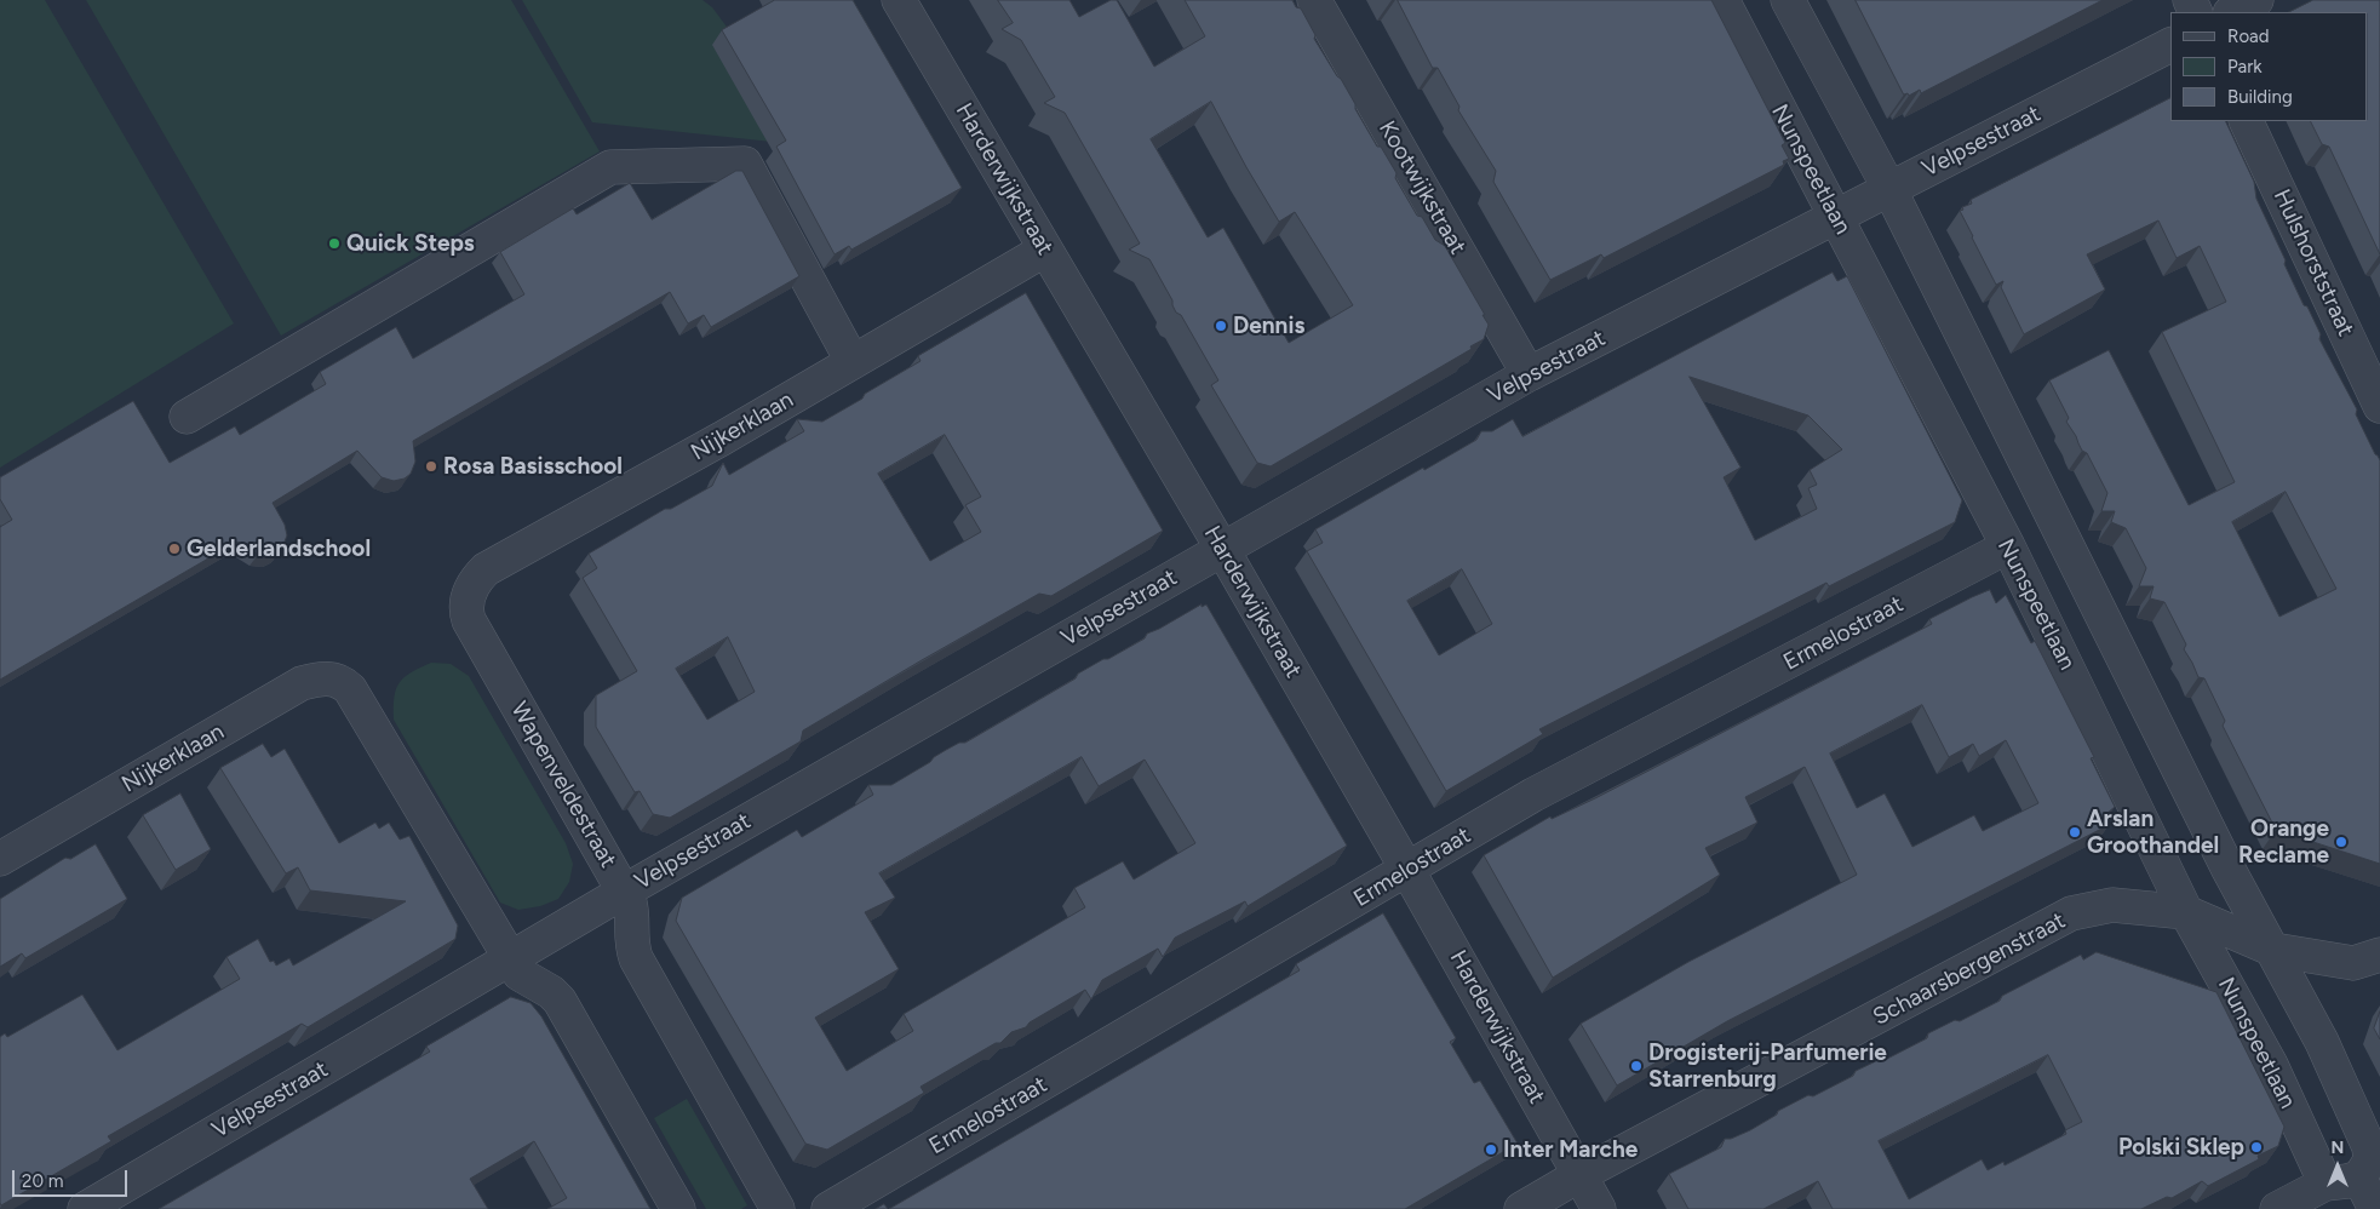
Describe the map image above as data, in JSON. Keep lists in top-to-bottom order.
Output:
{
  "streets": {
    "street": [
      "Velpsestraat",
      "Nunspeetlaan",
      "Harderwijkstraat",
      "Kootwijkstraat",
      "Hulshorststraat",
      "Nijkerklaan",
      "Ermelostraat",
      "Wapenveldestraat",
      "Schaarsbergenstraat"
    ]
  },
  "crossings": [
    ["Velpsestraat", "Nunspeetlaan"],
    ["Velpsestraat", "Harderwijkstraat"],
    ["Velpsestraat", "Kootwijkstraat"],
    ["Velpsestraat", "Nijkerklaan"],
    ["Velpsestraat", "Wapenveldestraat"],
    ["Nunspeetlaan", "Ermelostraat"],
    ["Nunspeetlaan", "Schaarsbergenstraat"],
    ["Harderwijkstraat", "Nijkerklaan"],
    ["Harderwijkstraat", "Ermelostraat"],
    ["Harderwijkstraat", "Schaarsbergenstraat"],
    ["Nijkerklaan", "Wapenveldestraat"]
  ],
  "places": [
    "Quick Steps",
    "Dennis",
    "Rosa Basisschool",
    "Gelderlandschool",
    "Arslan Groothandel",
    "Orange Reclame",
    "Drogisterij-Parfumerie Starrenburg",
    "Polski Sklep",
    "Inter Marche"
  ],
  "legend": ["Road", "Park", "Building"],
  "scale_bar": "20 m",
  "north": "top"
}
